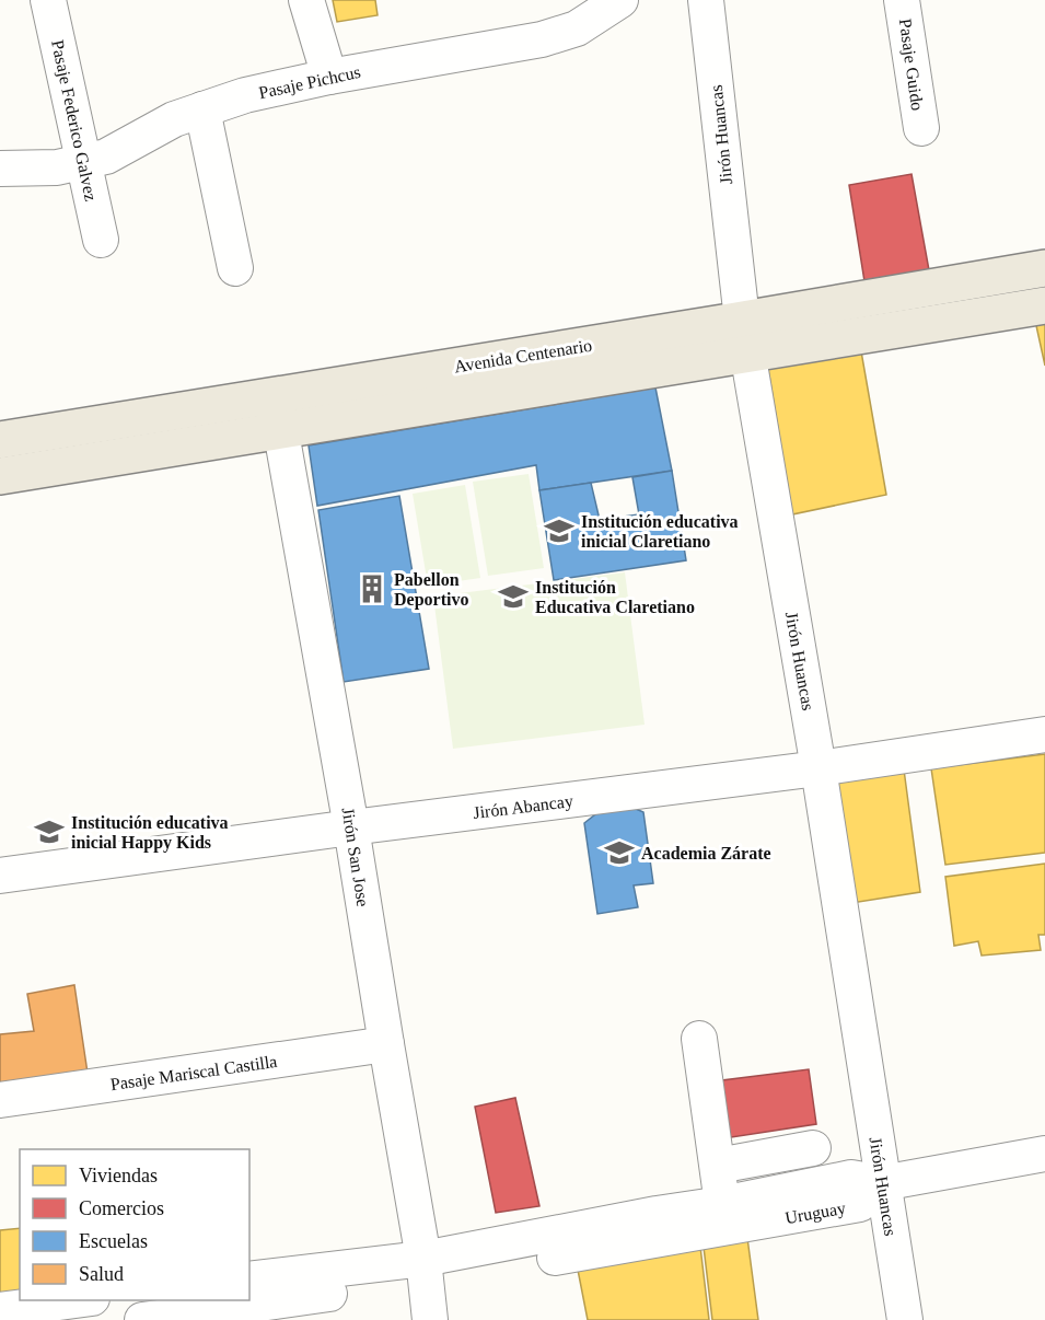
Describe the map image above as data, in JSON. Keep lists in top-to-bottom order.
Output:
{
  "streets": {
    "main road": ["Avenida Centenario"],
    "street": [
      "Pasaje Guido",
      "Pasaje Pichcus",
      "Pasaje Federico Galvez",
      "Jirón Huancas",
      "Jirón Abancay",
      "Jirón San Jose",
      "Pasaje Mariscal Castilla",
      "Uruguay"
    ]
  },
  "crossings": [
    ["Pasaje Pichcus", "Pasaje Federico Galvez"],
    ["Jirón Huancas", "Avenida Centenario"],
    ["Jirón Huancas", "Jirón Abancay"],
    ["Jirón Huancas", "Uruguay"],
    ["Avenida Centenario", "Jirón San Jose"],
    ["Jirón Abancay", "Jirón San Jose"],
    ["Jirón San Jose", "Pasaje Mariscal Castilla"],
    ["Jirón San Jose", "Uruguay"]
  ],
  "places": {
    "school or university": [
      "Institución educativa inicial Claretiano",
      "Institución Educativa Claretiano",
      "Institución educativa inicial Happy Kids",
      "Academia Zárate"
    ],
    "building": ["Pabellon Deportivo"]
  },
  "legend": [
    "Viviendas",
    "Comercios",
    "Escuelas",
    "Salud"
  ]
}
